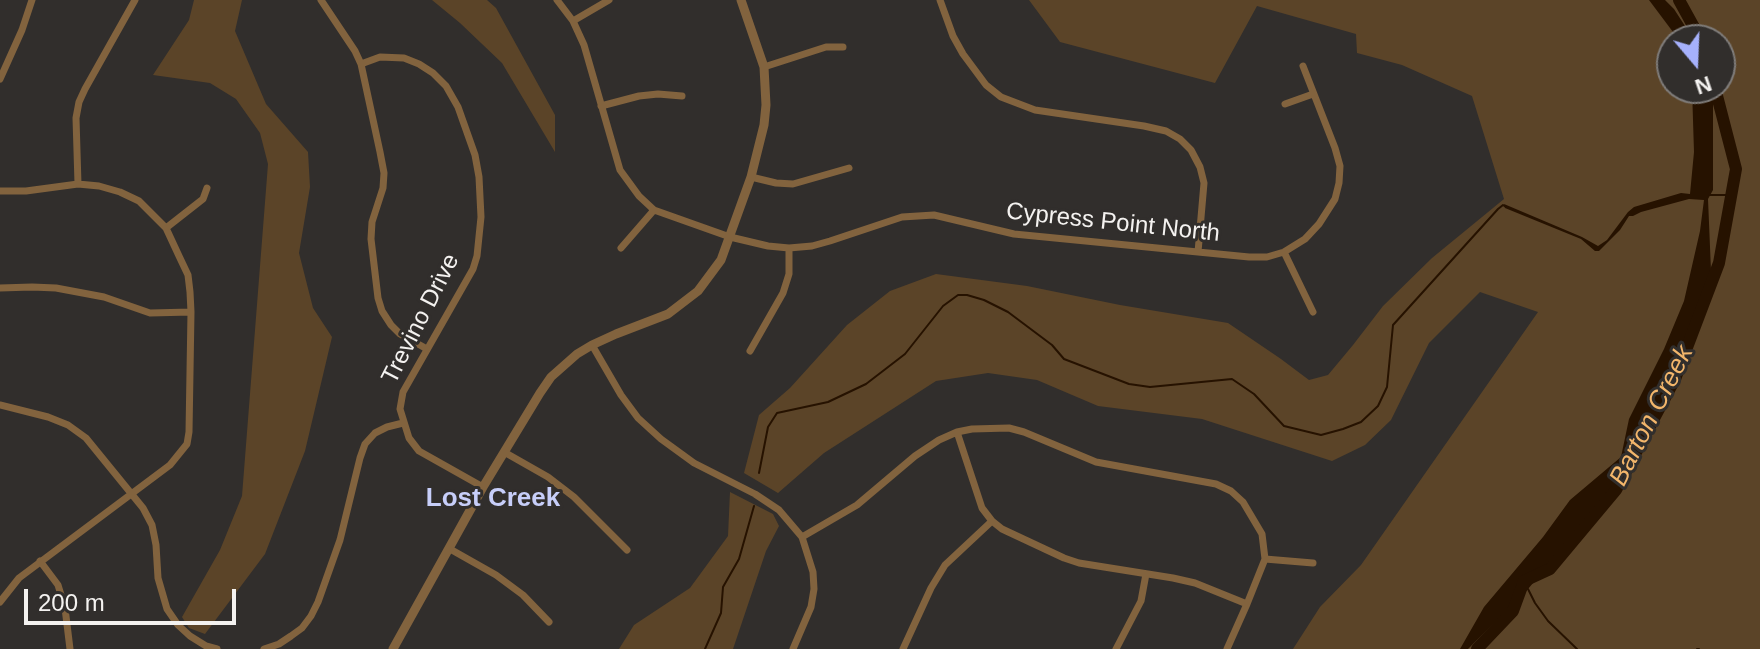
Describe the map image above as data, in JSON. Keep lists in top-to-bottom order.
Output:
{
  "streets": {
    "street": ["Cypress Point North", "Trevino Drive"]
  },
  "districts": ["Lost Creek"],
  "water": ["Barton Creek"],
  "scale_bar": "200 m",
  "north": "bottom"
}
